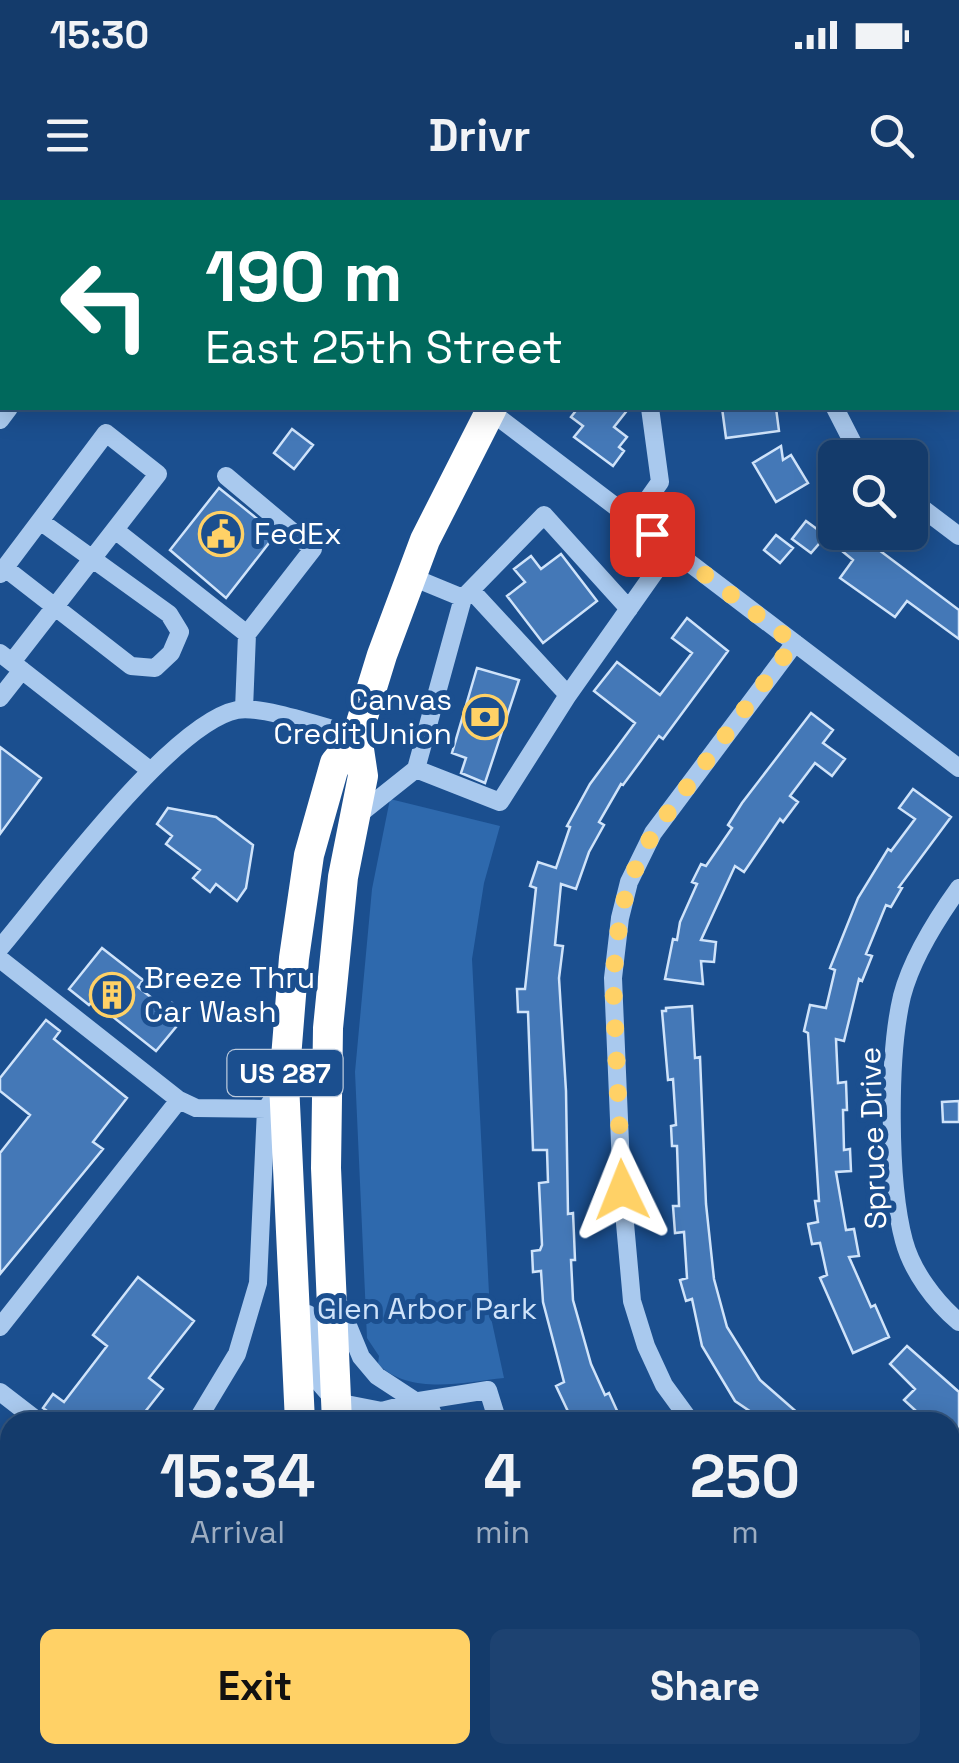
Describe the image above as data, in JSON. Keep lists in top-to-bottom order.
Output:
{
  "streets": {
    "highway": ["US 287"],
    "street": ["Spruce Drive"]
  },
  "parks": ["Glen Arbor Park"],
  "places": {
    "public building": ["FedEx"],
    "bank": ["Canvas Credit Union"],
    "building": ["Breeze Thru Car Wash"]
  },
  "page": {
    "status": "15:30",
    "header": "Drivr",
    "turn": ["190 m", "East 25th Street"],
    "eta": [
      "15:34",
      "Arrival",
      "4",
      "min",
      "250",
      "m"
    ],
    "buttons": ["Exit", "Share"]
  }
}
